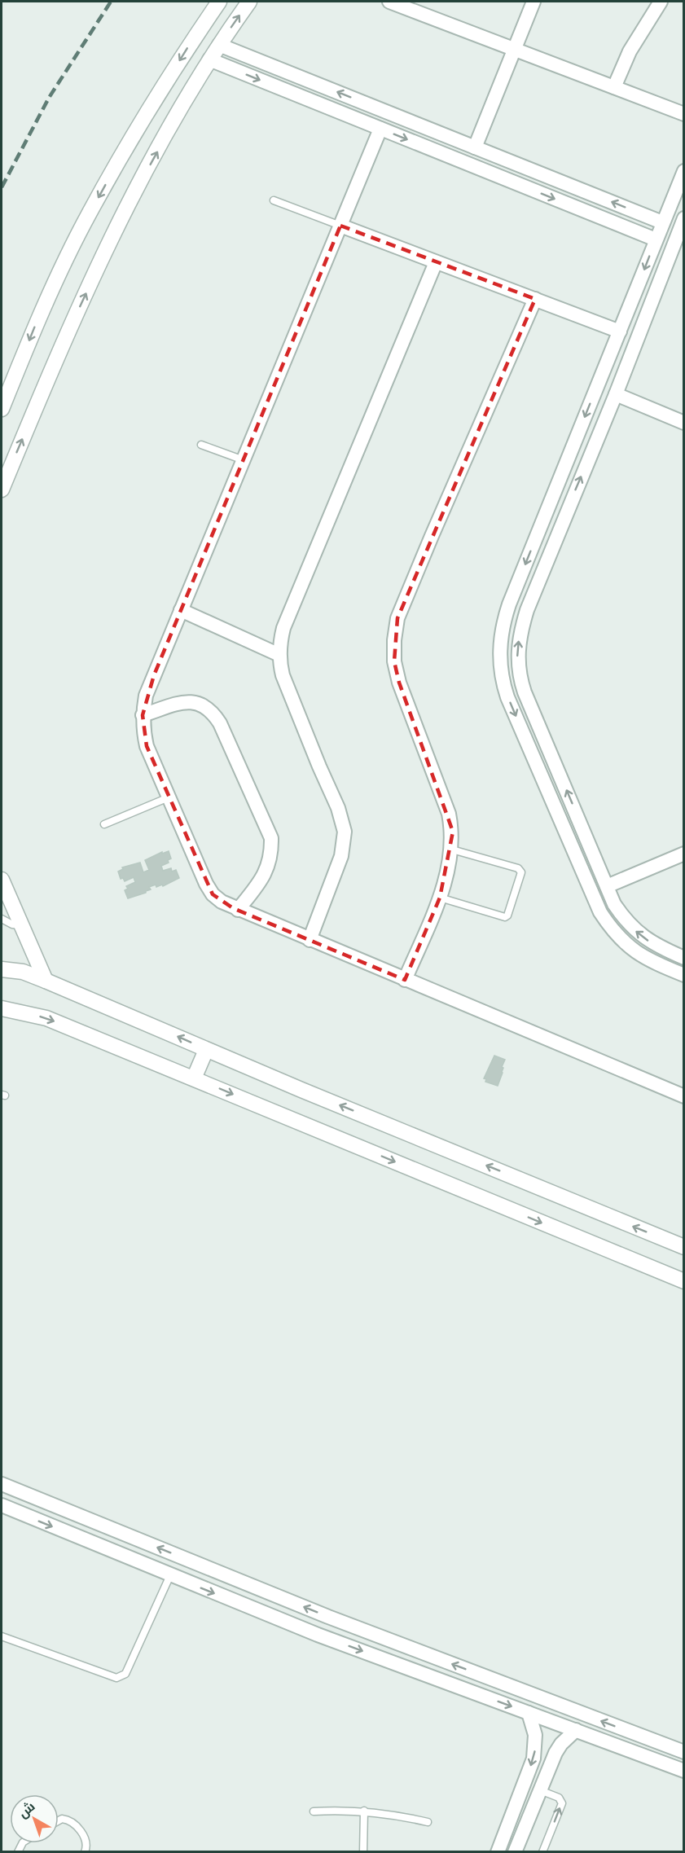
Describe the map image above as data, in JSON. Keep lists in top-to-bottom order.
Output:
{
  "north": "top left"
}
